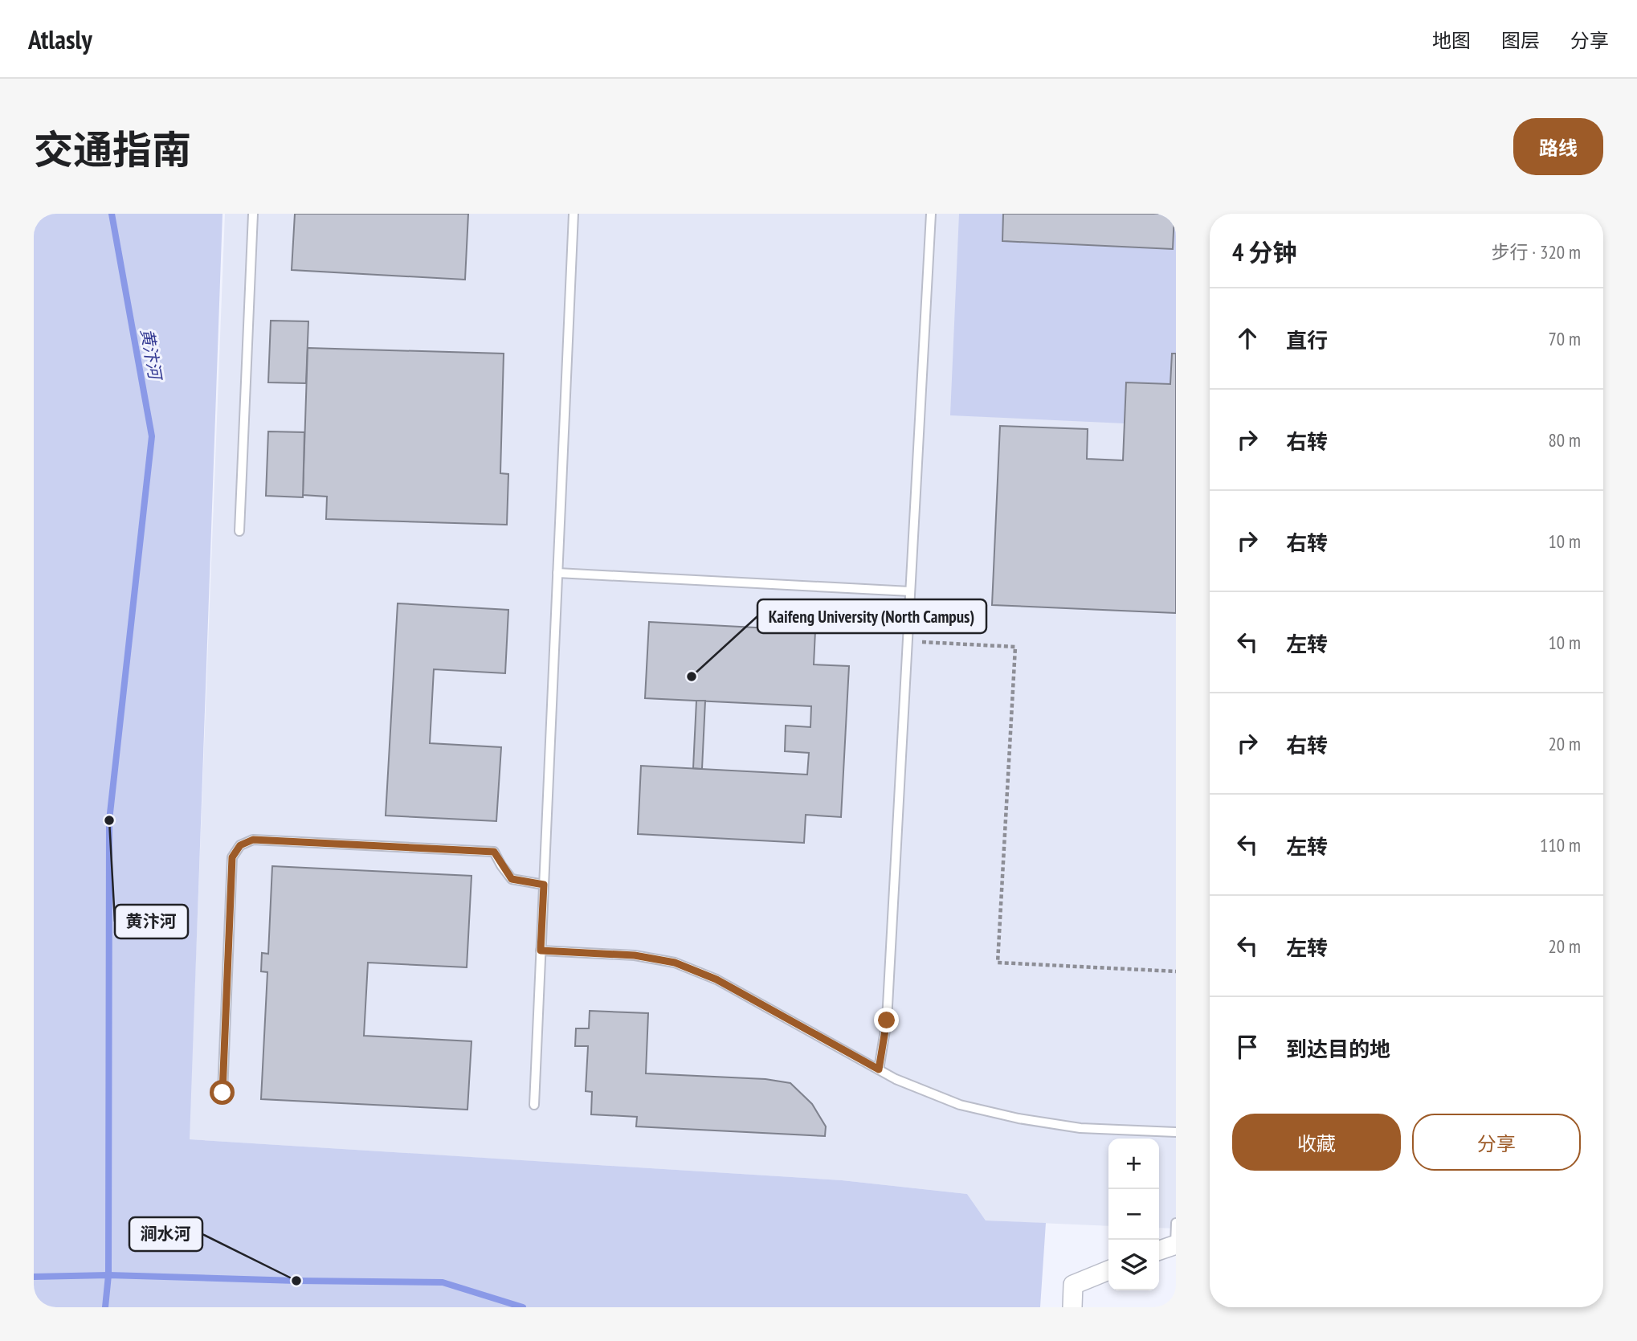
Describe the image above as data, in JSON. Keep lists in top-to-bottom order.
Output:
{
  "water": ["黄汴河"],
  "places": ["Kaifeng University (North Campus)", "黄汴河", "涧水河"],
  "page": {
    "header": "Atlasly",
    "nav": ["地图", "图层", "分享"],
    "title": "交通指南",
    "buttons": [
      "路线",
      ["收藏", "分享"]
    ],
    "heading": ["4 分钟", "步行 · 320 m"],
    "list": [
      ["直行", "70 m"],
      ["右转", "80 m"],
      ["右转", "10 m"],
      ["左转", "10 m"],
      ["右转", "20 m"],
      ["左转", "110 m"],
      ["左转", "20 m"],
      "到达目的地"
    ],
    "map_buttons": ["+", "−"]
  }
}
